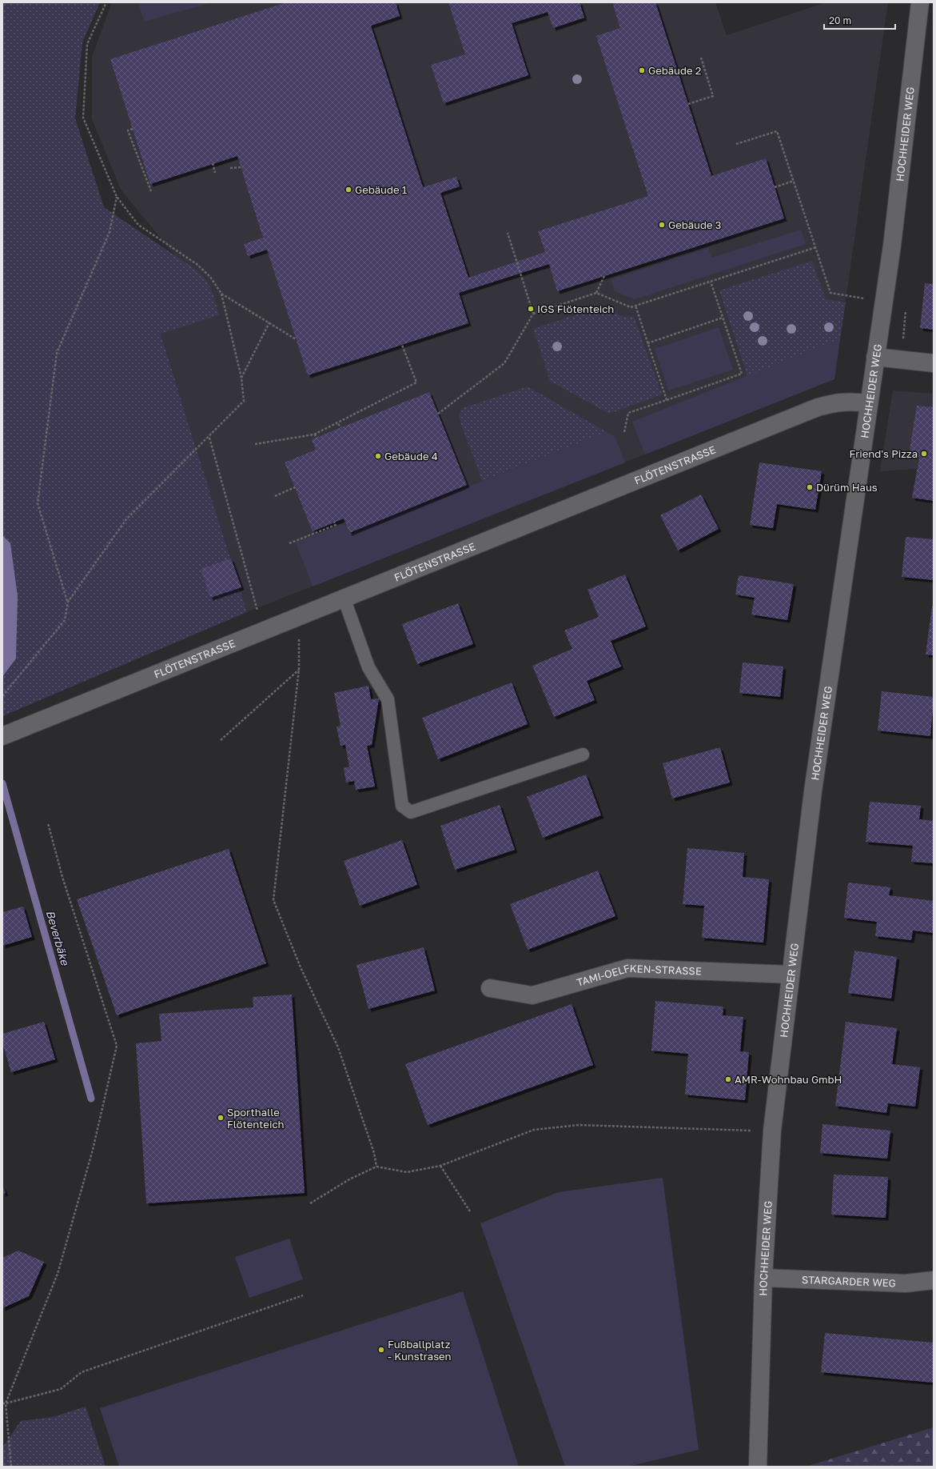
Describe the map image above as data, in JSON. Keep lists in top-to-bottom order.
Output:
{
  "streets": {
    "street": [
      "HOCHHEIDER WEG",
      "FLÖTENSTRASSE",
      "TAMI-OELFKEN-STRASSE",
      "STARGARDER WEG"
    ]
  },
  "crossings": [
    ["HOCHHEIDER WEG", "FLÖTENSTRASSE"],
    ["HOCHHEIDER WEG", "TAMI-OELFKEN-STRASSE"],
    ["HOCHHEIDER WEG", "STARGARDER WEG"]
  ],
  "water": ["Beverbäke"],
  "places": [
    "Gebäude 2",
    "Gebäude 1",
    "Gebäude 3",
    "IGS Flötenteich",
    "Friend's Pizza",
    "Gebäude 4",
    "Dürüm Haus",
    "AMR-Wohnbau GmbH",
    "Sporthalle Flötenteich",
    "Fußballplatz - Kunstrasen"
  ],
  "scale_bar": "20 m"
}
